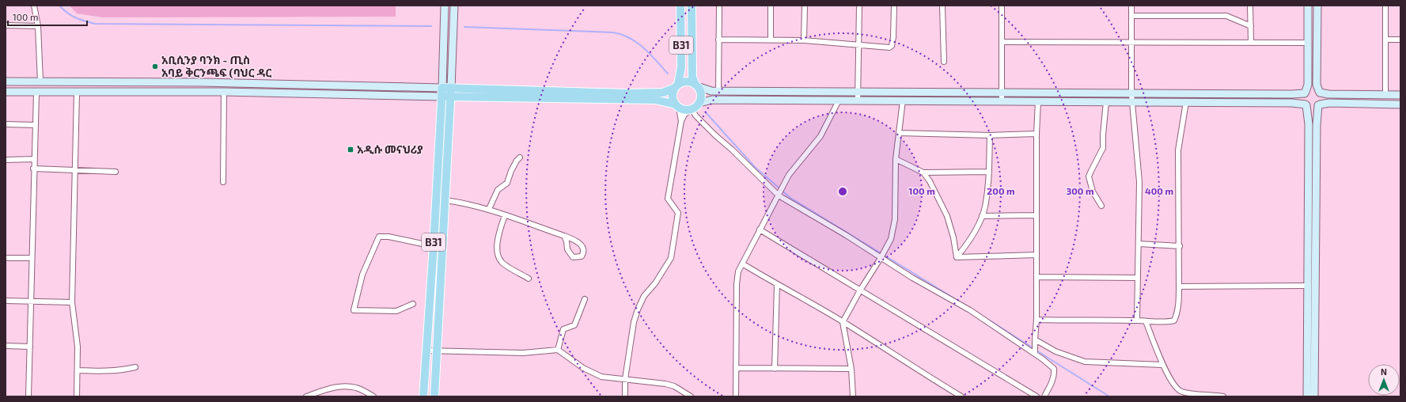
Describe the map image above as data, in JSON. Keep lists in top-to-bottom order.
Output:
{
  "streets": {
    "main road": ["B31"]
  },
  "places": {
    "other": ["አቢሲንያ ባንክ - ጢስ አባይ ቅርንጫፍ (ባህር ዳር"],
    "transit": ["አዲሱ መናህሪያ"]
  },
  "scale_bar": "100 m",
  "north": "top",
  "rings": [
    "100 m",
    "200 m",
    "300 m",
    "400 m"
  ]
}
